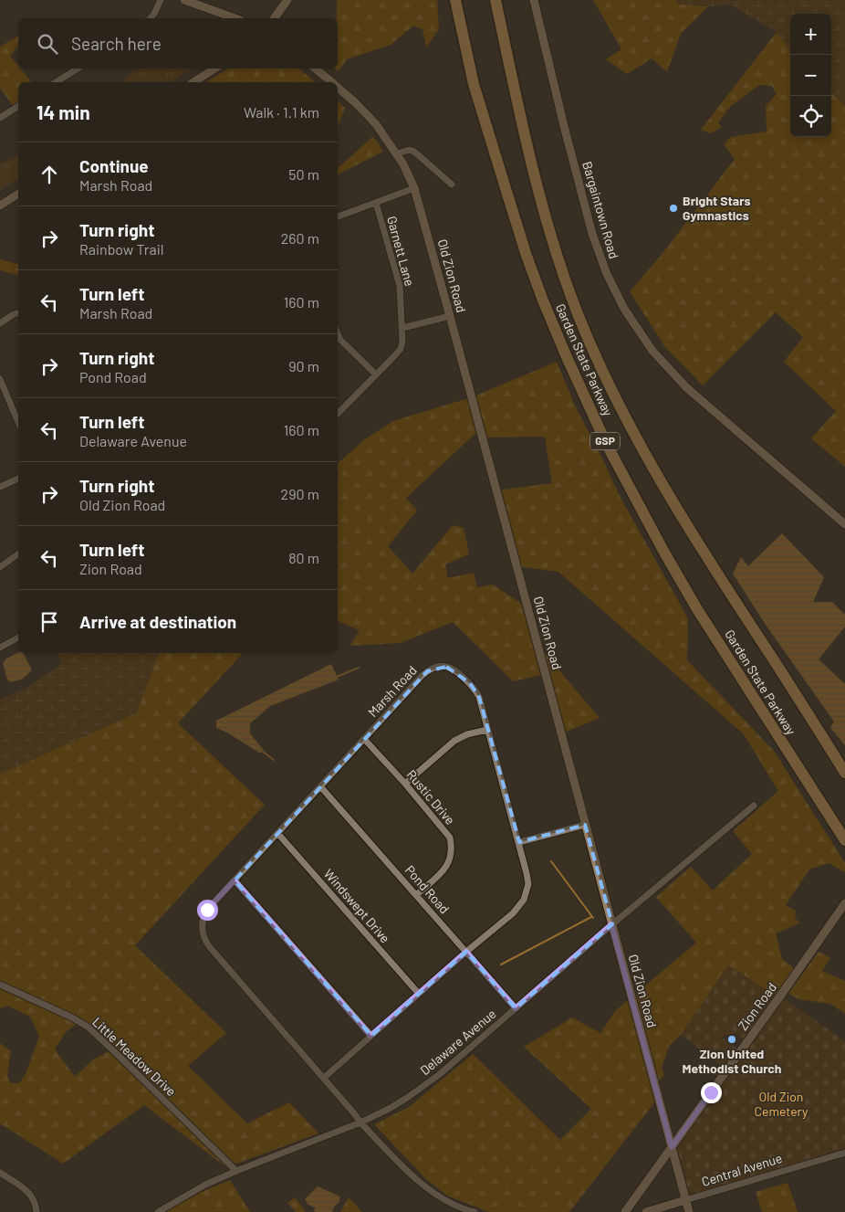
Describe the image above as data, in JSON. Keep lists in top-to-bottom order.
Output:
{
  "streets": {
    "highway": ["Garden State Parkway", "GSP"],
    "street": [
      "Bargaintown Road",
      "Garnett Lane",
      "Old Zion Road",
      "Marsh Road",
      "Rustic Drive",
      "Pond Road",
      "Windswept Drive",
      "Zion Road",
      "Delaware Avenue",
      "Little Meadow Drive",
      "Central Avenue"
    ]
  },
  "crossings": [
    ["Old Zion Road", "Zion Road"],
    ["Old Zion Road", "Delaware Avenue"],
    ["Old Zion Road", "Central Avenue"],
    ["Marsh Road", "Rustic Drive"],
    ["Marsh Road", "Pond Road"],
    ["Marsh Road", "Windswept Drive"],
    ["Marsh Road", "Delaware Avenue"],
    ["Rustic Drive", "Pond Road"],
    ["Pond Road", "Delaware Avenue"],
    ["Delaware Avenue", "Little Meadow Drive"]
  ],
  "parks": ["Old Zion Cemetery"],
  "places": ["Bright Stars Gymnastics", "Zion United Methodist Church"],
  "page": {
    "map_buttons": ["+", "−"],
    "search": "Search here",
    "heading": ["14 min", "Walk · 1.1 km"],
    "list": [
      ["Continue", "Marsh Road", "50 m"],
      ["Turn right", "Rainbow Trail", "260 m"],
      ["Turn left", "Marsh Road", "160 m"],
      ["Turn right", "Pond Road", "90 m"],
      ["Turn left", "Delaware Avenue", "160 m"],
      ["Turn right", "Old Zion Road", "290 m"],
      ["Turn left", "Zion Road", "80 m"],
      "Arrive at destination"
    ]
  }
}
